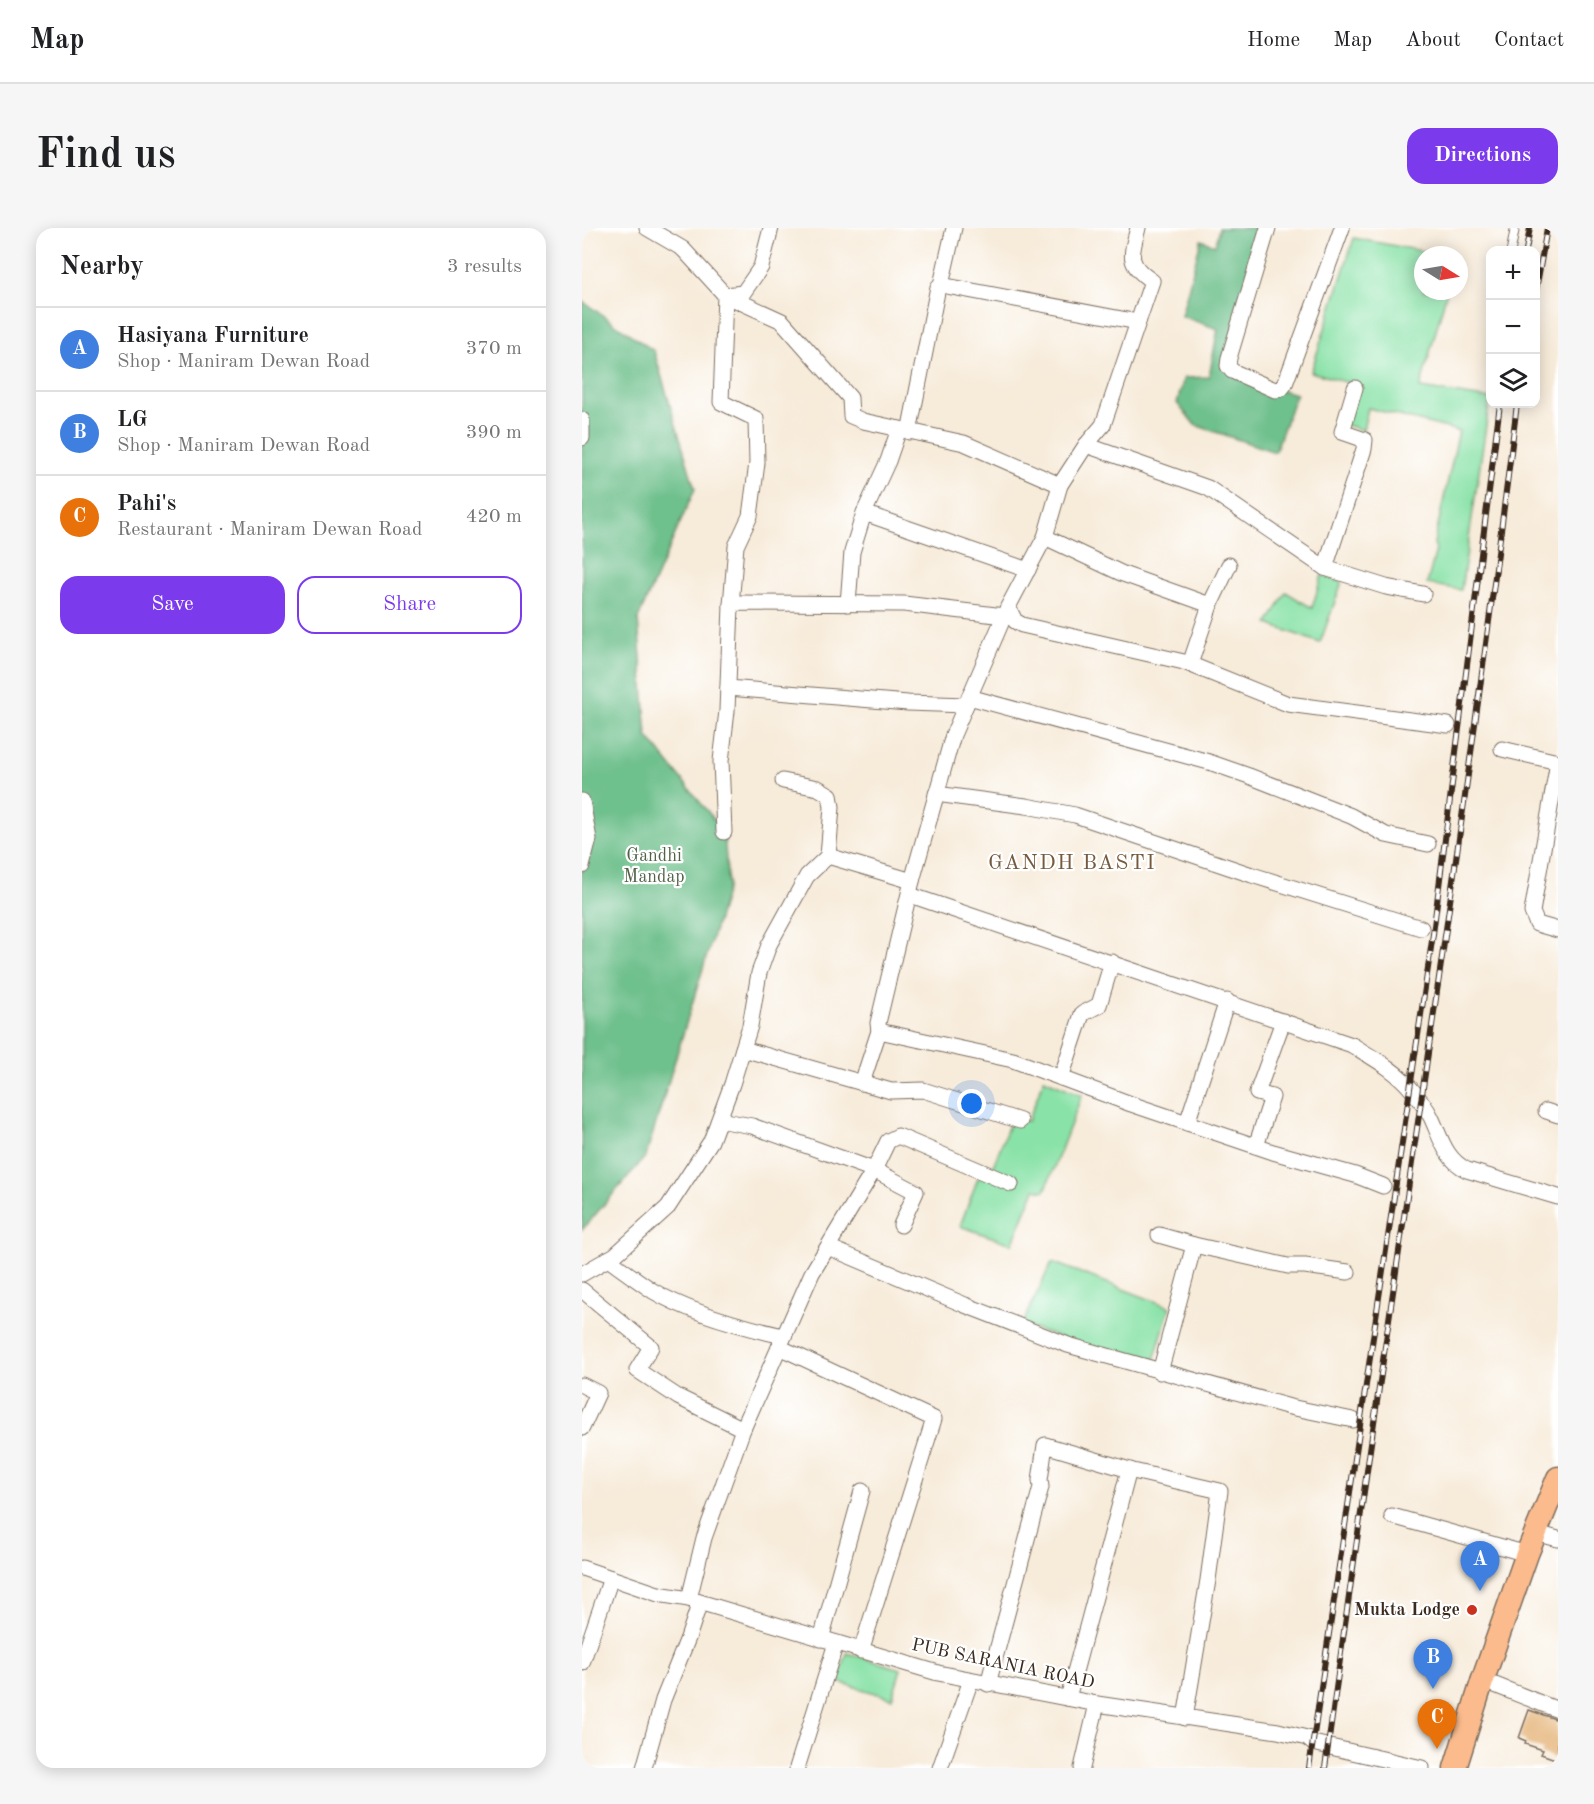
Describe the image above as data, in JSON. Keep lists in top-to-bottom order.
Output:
{
  "streets": {
    "street": ["PUB SARANIA ROAD"]
  },
  "districts": ["GANDH BASTI"],
  "parks": ["Gandhi Mandap"],
  "places": ["Mukta Lodge"],
  "north": "right",
  "page": {
    "header": "Map",
    "nav": [
      "Home",
      "Map",
      "About",
      "Contact"
    ],
    "buttons": [
      "Directions",
      ["Save", "Share"]
    ],
    "title": "Find us",
    "heading": ["Nearby", "3 results"],
    "map_buttons": ["+", "−"],
    "list": [
      {
        "mark": "A",
        "name": "Hasiyana Furniture",
        "note": "Shop · Maniram Dewan Road",
        "value": "370 m"
      },
      {
        "mark": "B",
        "name": "LG",
        "note": "Shop · Maniram Dewan Road",
        "value": "390 m"
      },
      {
        "mark": "C",
        "name": "Pahi's",
        "note": "Restaurant · Maniram Dewan Road",
        "value": "420 m"
      }
    ],
    "pins": ["A", "B", "C"]
  }
}
